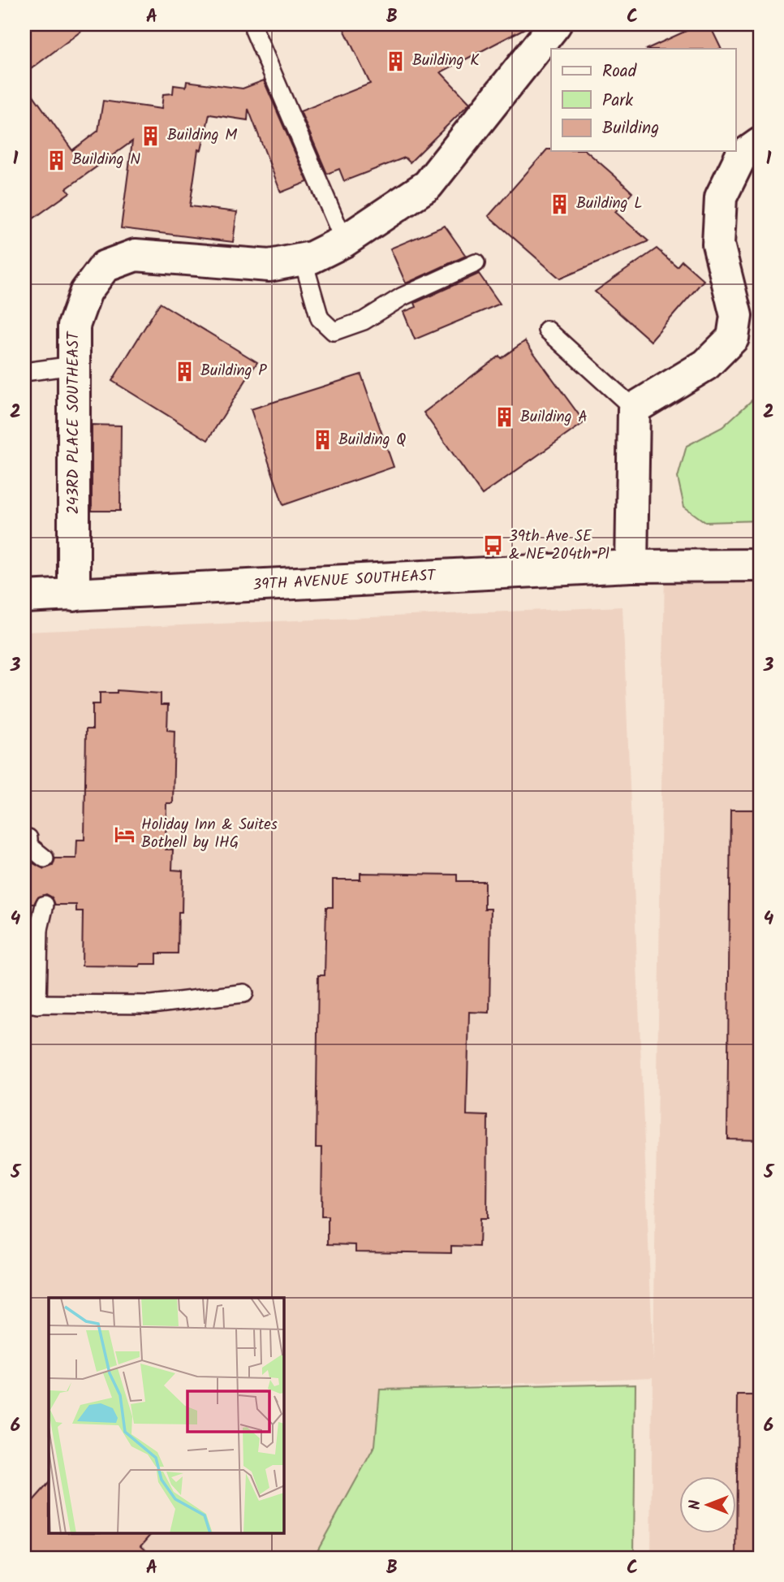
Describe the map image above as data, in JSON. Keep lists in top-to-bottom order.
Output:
{
  "streets": {
    "street": ["243RD PLACE SOUTHEAST", "39TH AVENUE SOUTHEAST"]
  },
  "crossings": [
    ["243RD PLACE SOUTHEAST", "39TH AVENUE SOUTHEAST"]
  ],
  "places": {
    "building": [
      "Building K",
      "Building M",
      "Building N",
      "Building L",
      "Building P",
      "Building A",
      "Building Q"
    ],
    "bus stop": ["39th Ave SE & NE 204th Pl"],
    "hotel": ["Holiday Inn & Suites Bothell by IHG"]
  },
  "legend": ["Road", "Park", "Building"],
  "north": "left",
  "grid": {
    "columns": ["A", "B", "C"],
    "rows": [
      "1",
      "2",
      "3",
      "4",
      "5",
      "6"
    ]
  }
}
